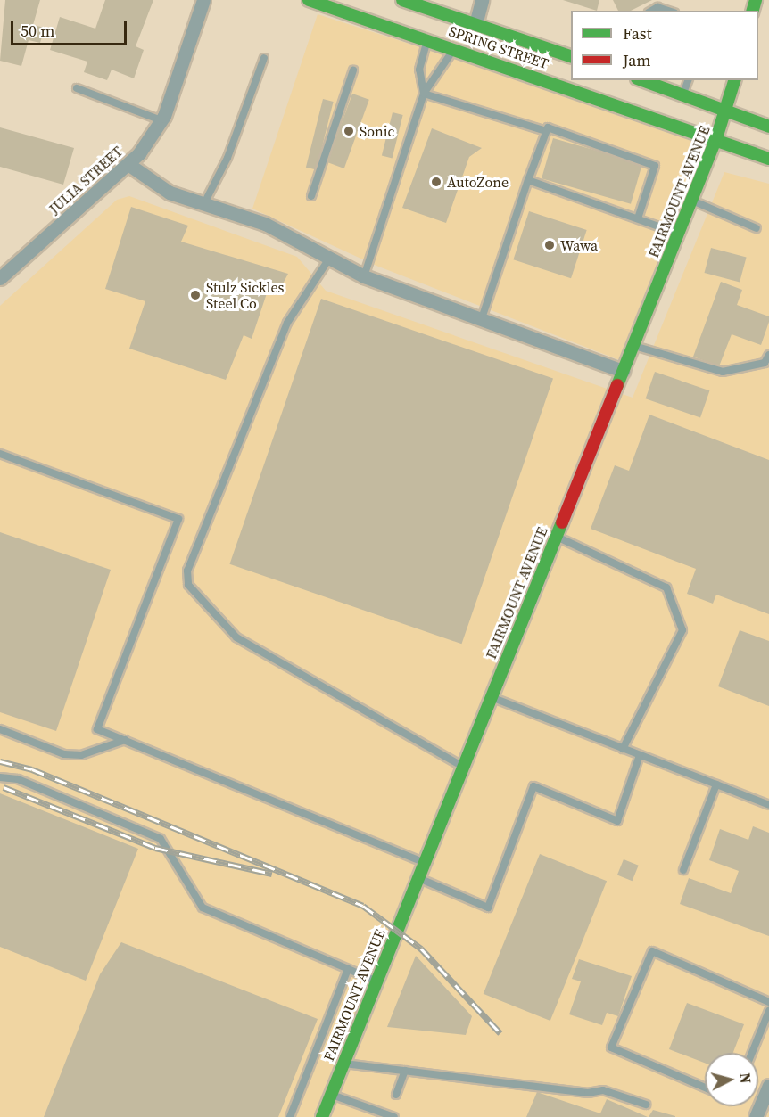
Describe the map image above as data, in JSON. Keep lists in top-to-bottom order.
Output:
{
  "streets": {
    "main road": ["SPRING STREET", "FAIRMOUNT AVENUE"],
    "street": ["JULIA STREET"]
  },
  "crossings": [
    ["SPRING STREET", "FAIRMOUNT AVENUE"]
  ],
  "places": [
    "Sonic",
    "AutoZone",
    "Wawa",
    "Stulz Sickles Steel Co"
  ],
  "legend": ["Fast", "Jam"],
  "scale_bar": "50 m",
  "north": "right"
}
